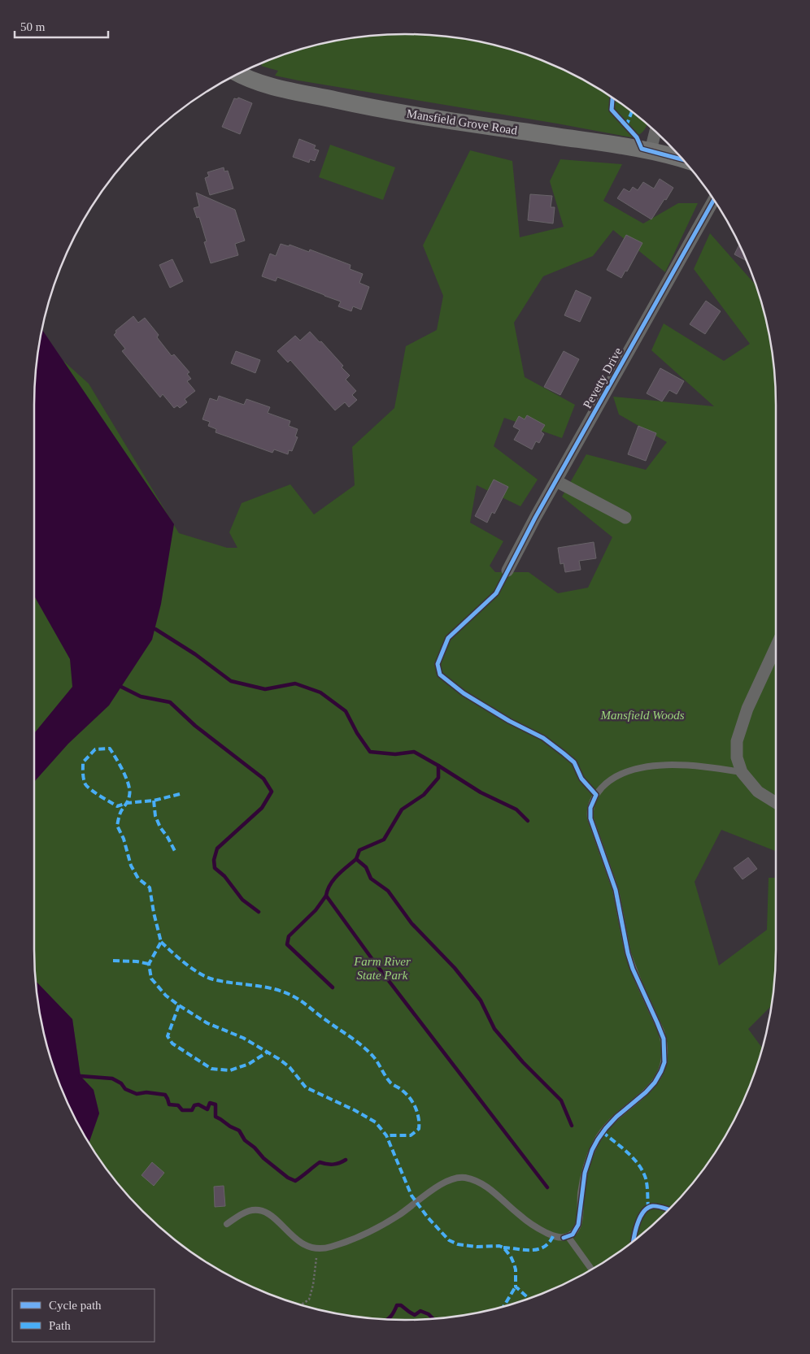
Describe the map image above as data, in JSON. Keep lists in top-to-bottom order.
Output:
{
  "streets": {
    "street": ["Mansfield Grove Road", "Pevetty Drive"]
  },
  "parks": ["Mansfield Woods", "Farm River State Park"],
  "legend": ["Cycle path", "Path"],
  "scale_bar": "50 m"
}
